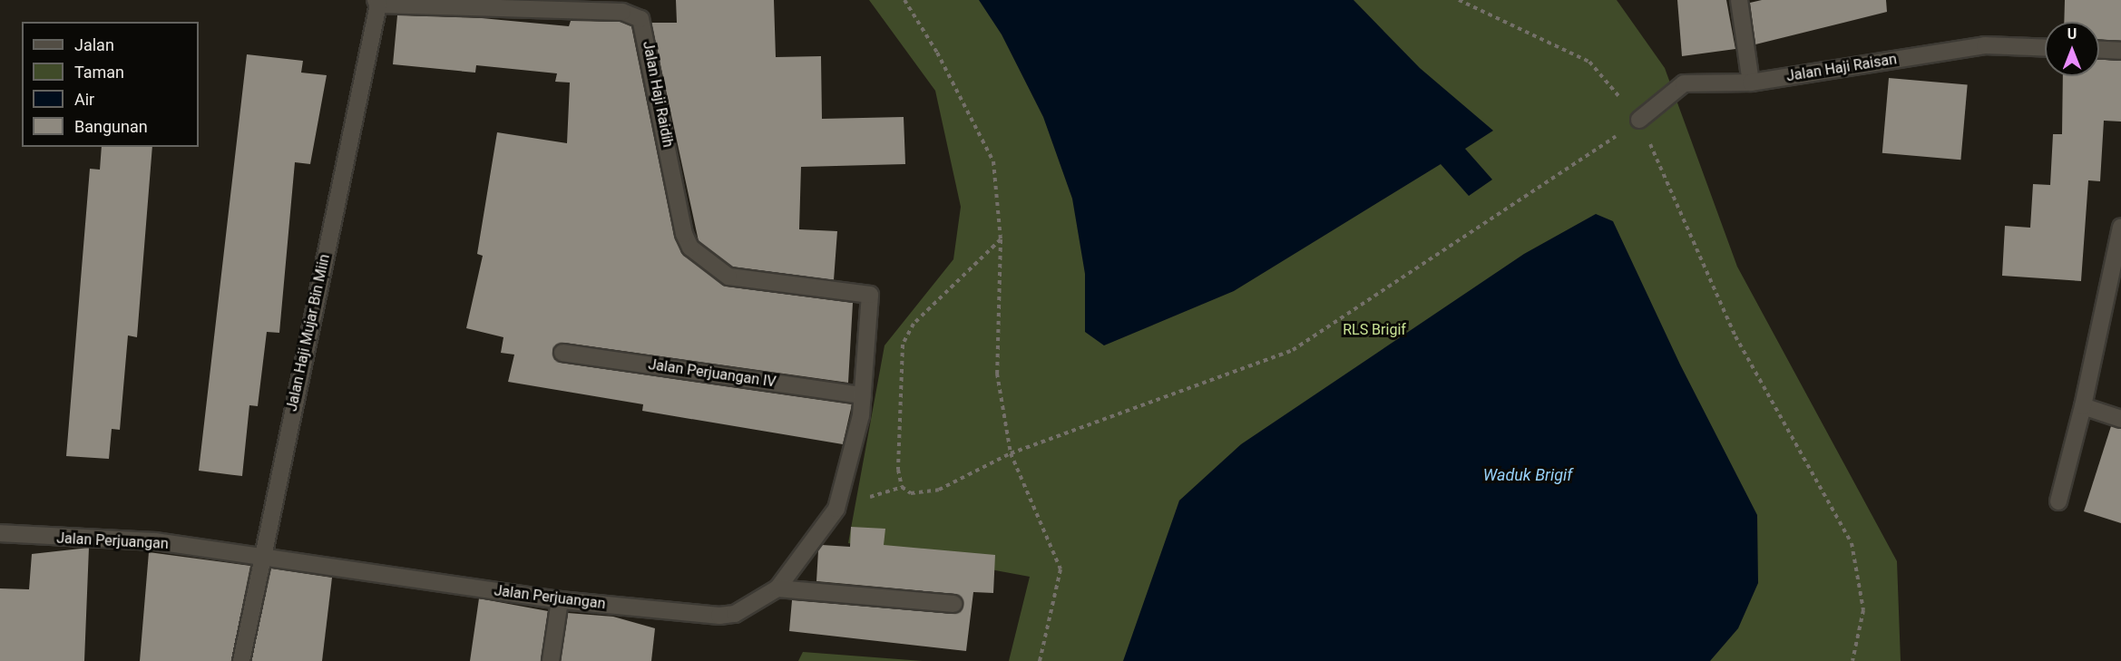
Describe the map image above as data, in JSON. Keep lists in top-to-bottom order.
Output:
{
  "streets": {
    "street": [
      "Jalan Haji Raisan",
      "Jalan Haji Raidih",
      "Jalan Haji Mujar Bin Miin",
      "Jalan Perjuangan IV",
      "Jalan Perjuangan"
    ]
  },
  "crossings": [
    ["Jalan Haji Raidih", "Jalan Haji Mujar Bin Miin"],
    ["Jalan Haji Raidih", "Jalan Perjuangan"],
    ["Jalan Haji Mujar Bin Miin", "Jalan Perjuangan"],
    ["Jalan Perjuangan IV", "Jalan Perjuangan"]
  ],
  "water": ["Waduk Brigif"],
  "parks": ["RLS Brigif"],
  "legend": [
    "Jalan",
    "Taman",
    "Air",
    "Bangunan"
  ],
  "north": "top"
}
